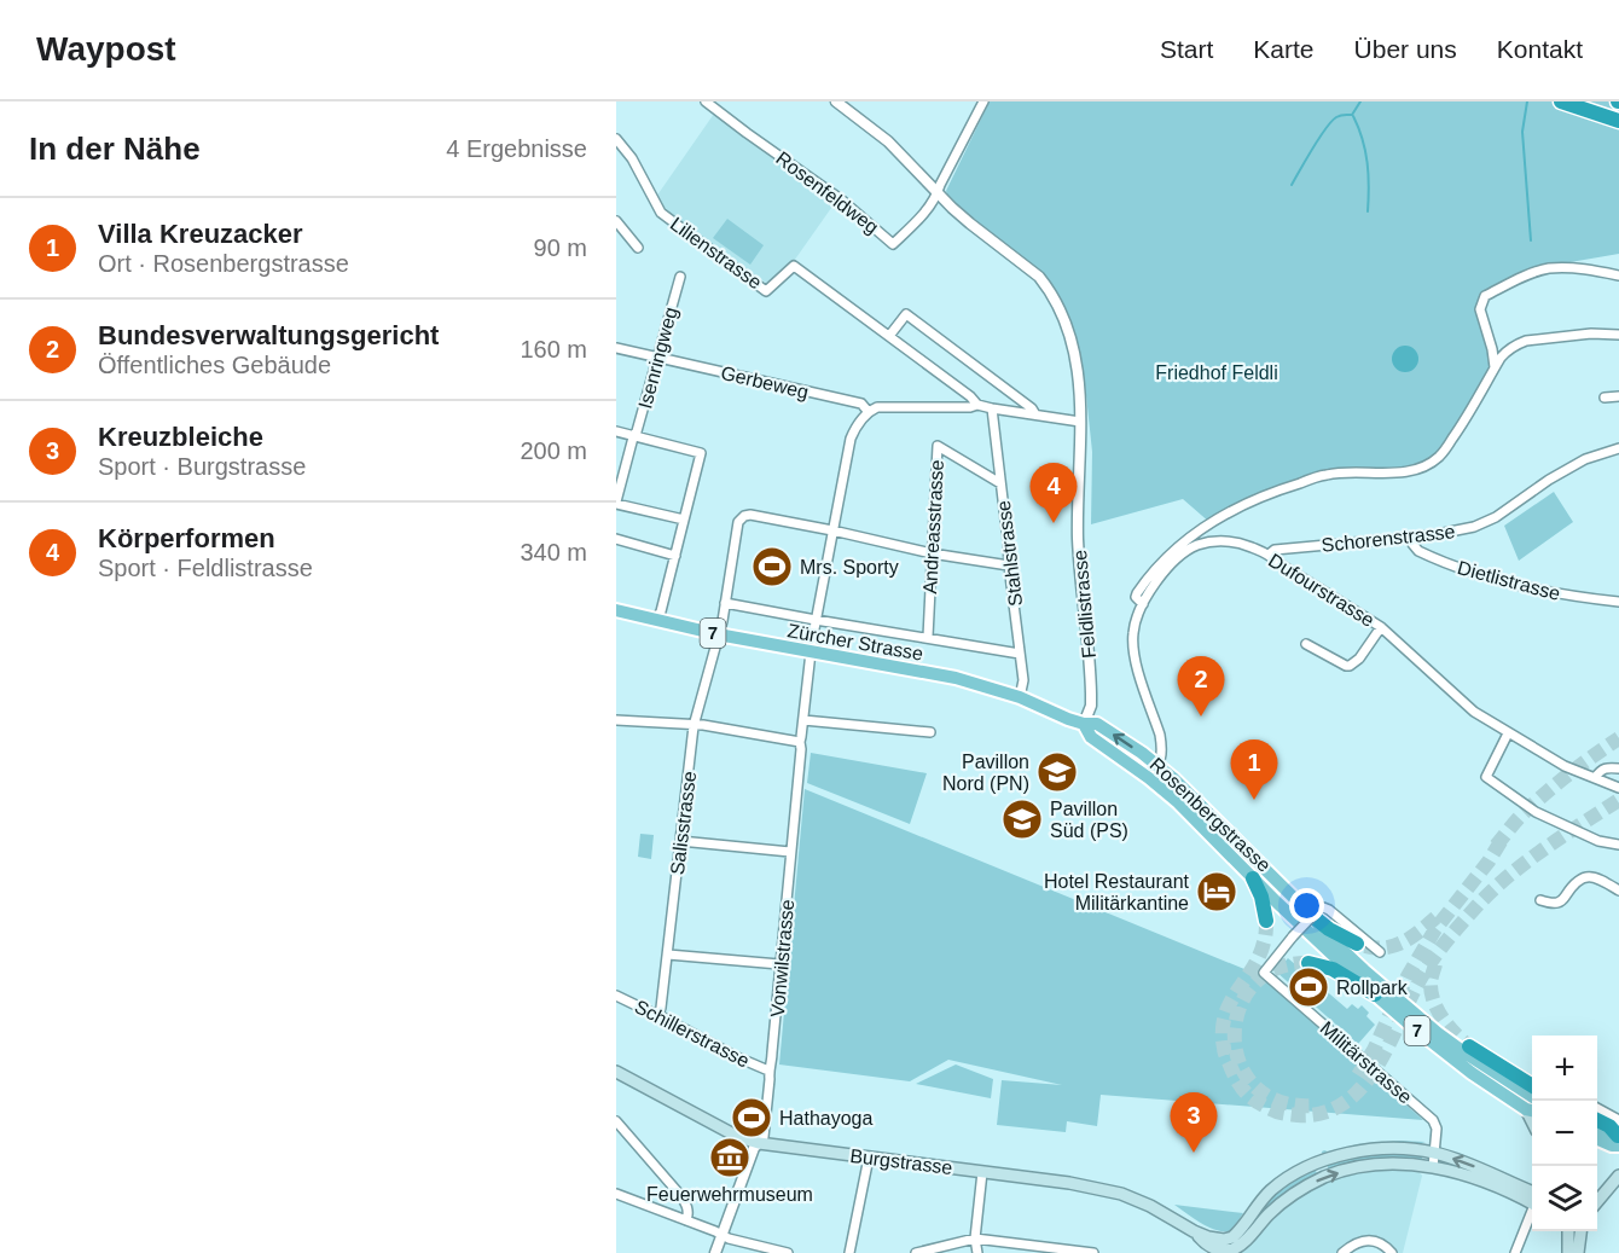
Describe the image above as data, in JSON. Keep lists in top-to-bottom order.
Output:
{
  "streets": {
    "main road": [
      "7",
      "Zürcher Strasse",
      "Rosenbergstrasse",
      "Burgstrasse"
    ],
    "street": [
      "Rosenfeldweg",
      "Lilienstrasse",
      "Isenringweg",
      "Gerbeweg",
      "Andreasstrasse",
      "Schorenstrasse",
      "Stahlstrasse",
      "Dietlistrasse",
      "Dufourstrasse",
      "Feldlistrasse",
      "Salisstrasse",
      "Vonwilstrasse",
      "Schillerstrasse",
      "Militärstrasse"
    ]
  },
  "crossings": [
    ["Rosenfeldweg", "Feldlistrasse"],
    ["Isenringweg", "Gerbeweg"],
    ["Gerbeweg", "Vonwilstrasse"],
    ["Andreasstrasse", "Stahlstrasse"],
    ["Schorenstrasse", "Dietlistrasse"],
    ["Schorenstrasse", "Dufourstrasse"],
    ["Stahlstrasse", "Zürcher Strasse"],
    ["Dufourstrasse", "Rosenbergstrasse"],
    ["Feldlistrasse", "Zürcher Strasse"],
    ["Feldlistrasse", "Rosenbergstrasse"],
    ["Zürcher Strasse", "Rosenbergstrasse"],
    ["Zürcher Strasse", "Salisstrasse"],
    ["Zürcher Strasse", "Vonwilstrasse"],
    ["Rosenbergstrasse", "Militärstrasse"],
    ["Salisstrasse", "Vonwilstrasse"],
    ["Salisstrasse", "Schillerstrasse"],
    ["Vonwilstrasse", "Schillerstrasse"],
    ["Vonwilstrasse", "Burgstrasse"]
  ],
  "parks": ["Friedhof Feldli"],
  "places": {
    "sports": ["Mrs. Sporty", "Rollpark", "Hathayoga"],
    "school or university": ["Pavillon Nord (PN)", "Pavillon Süd (PS)"],
    "hotel": ["Hotel Restaurant Militärkantine"],
    "museum": ["Feuerwehrmuseum"]
  },
  "page": {
    "header": "Waypost",
    "nav": [
      "Start",
      "Karte",
      "Über uns",
      "Kontakt"
    ],
    "heading": ["In der Nähe", "4 Ergebnisse"],
    "list": [
      {
        "mark": "1",
        "name": "Villa Kreuzacker",
        "note": "Ort · Rosenbergstrasse",
        "value": "90 m"
      },
      {
        "mark": "2",
        "name": "Bundesverwaltungsgericht",
        "note": "Öffentliches Gebäude",
        "value": "160 m"
      },
      {
        "mark": "3",
        "name": "Kreuzbleiche",
        "note": "Sport · Burgstrasse",
        "value": "200 m"
      },
      {
        "mark": "4",
        "name": "Körperformen",
        "note": "Sport · Feldlistrasse",
        "value": "340 m"
      }
    ],
    "pins": [
      "4",
      "2",
      "1",
      "3"
    ],
    "map_buttons": ["+", "−"]
  }
}
